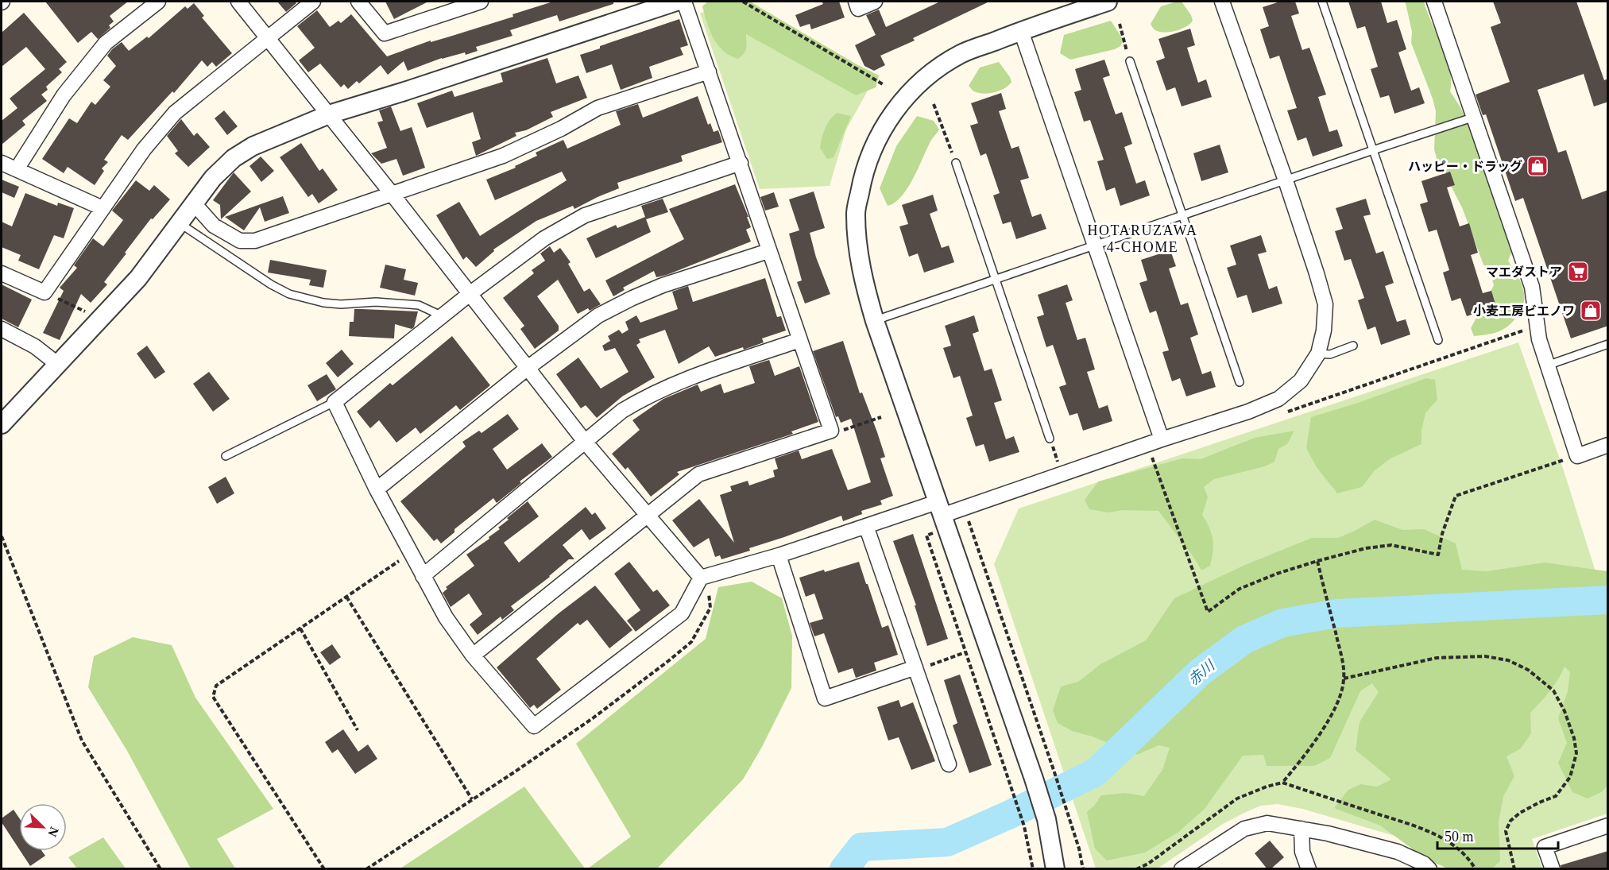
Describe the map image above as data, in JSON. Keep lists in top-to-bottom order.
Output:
{
  "districts": ["HOTARUZAWA 4-CHOME"],
  "water": ["赤川"],
  "places": {
    "shop": ["ハッピー・ドラッグ", "小麦工房ビエノワ"],
    "supermarket": ["マエダストア"]
  },
  "scale_bar": "50 m",
  "north": "bottom right"
}
